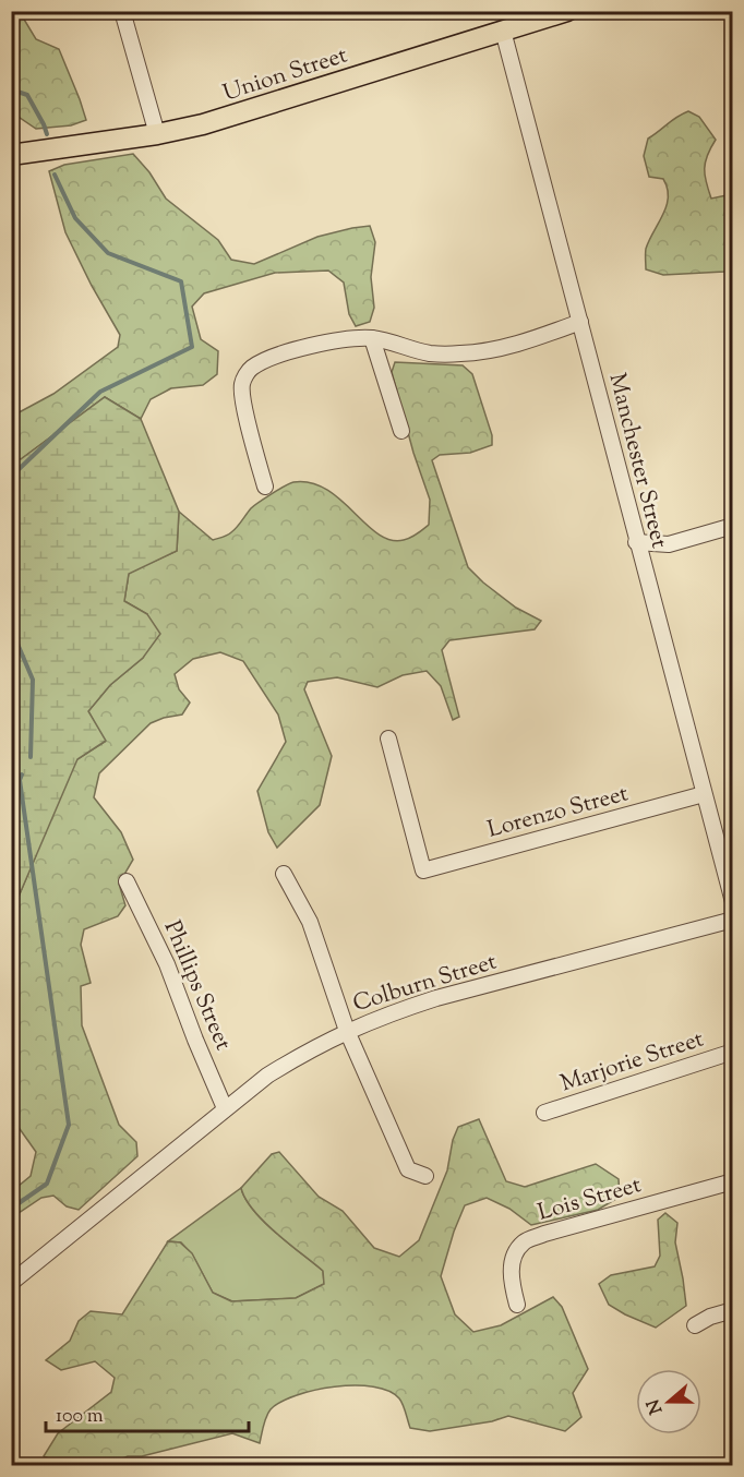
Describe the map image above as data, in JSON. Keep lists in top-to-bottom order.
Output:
{
  "streets": {
    "main road": ["Union Street"],
    "street": [
      "Manchester Street",
      "Lorenzo Street",
      "Colburn Street",
      "Phillips Street",
      "Marjorie Street",
      "Lois Street"
    ]
  },
  "crossings": [
    ["Union Street", "Manchester Street"],
    ["Manchester Street", "Lorenzo Street"],
    ["Colburn Street", "Phillips Street"]
  ],
  "scale_bar": "100 m",
  "north": "left"
}
